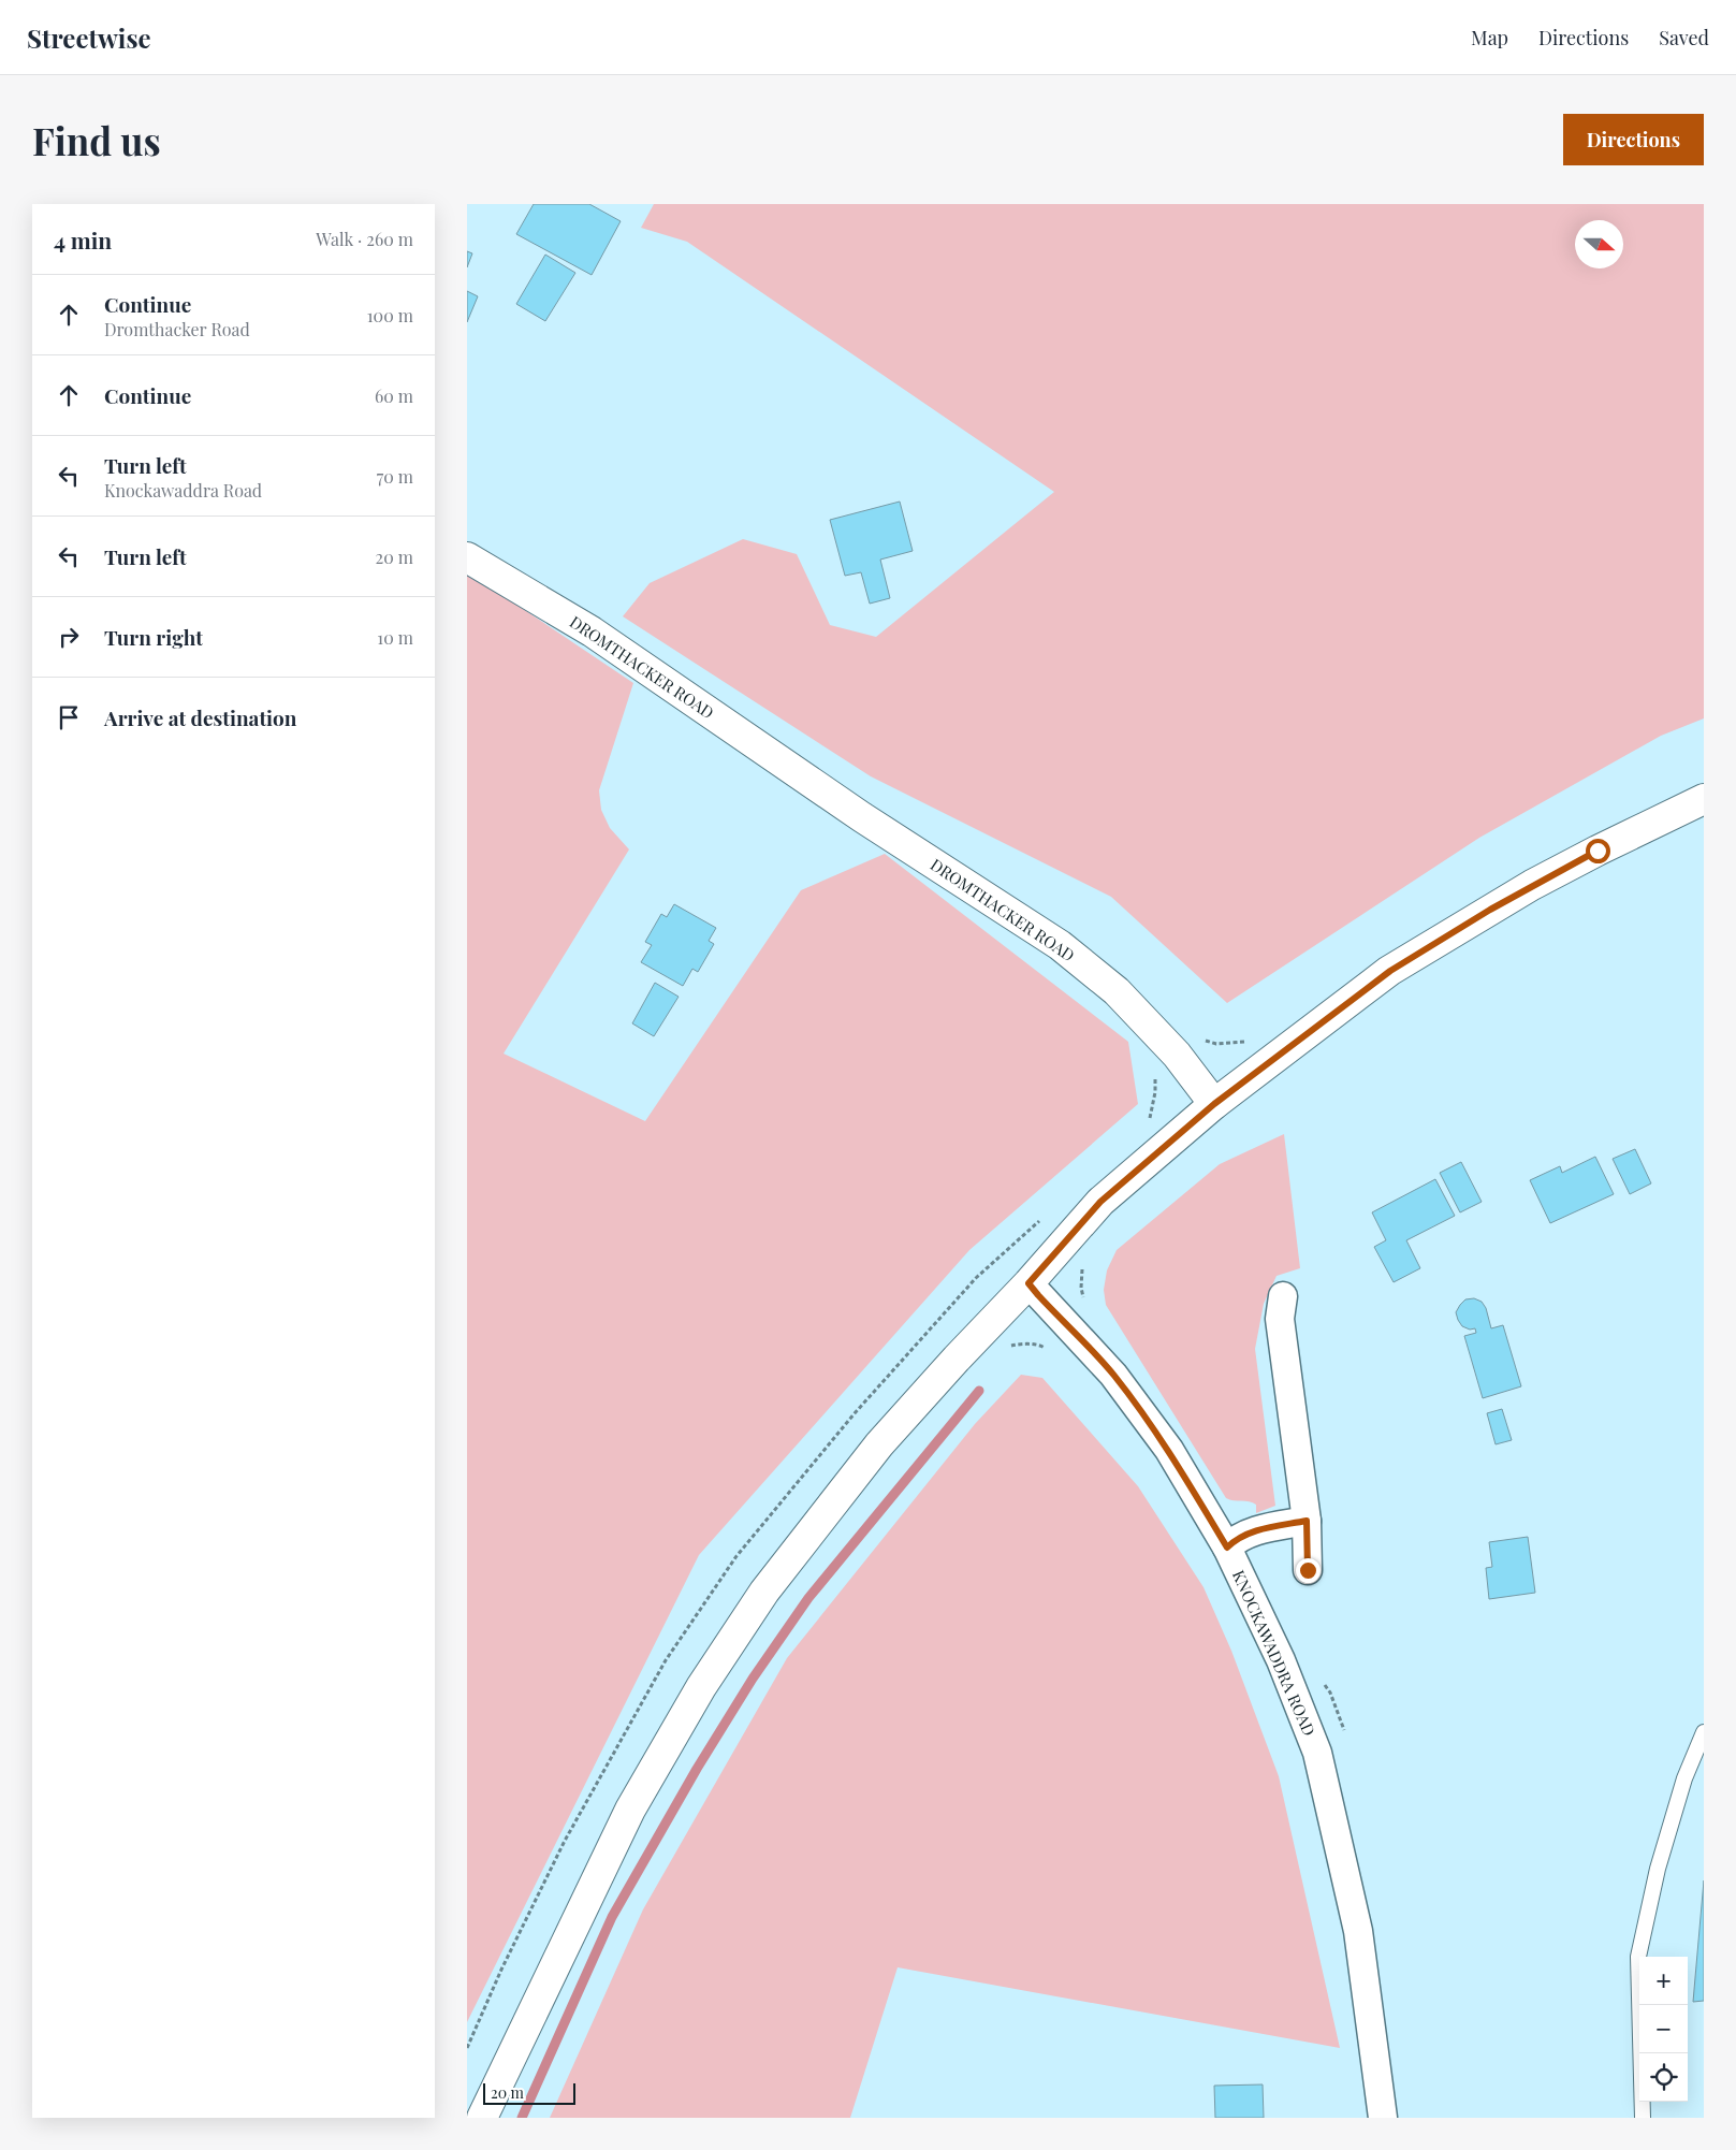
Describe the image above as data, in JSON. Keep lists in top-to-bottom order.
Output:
{
  "streets": {
    "street": ["DROMTHACKER ROAD", "KNOCKAWADDRA ROAD"]
  },
  "scale_bar": "20 m",
  "north": "right",
  "page": {
    "header": "Streetwise",
    "nav": ["Map", "Directions", "Saved"],
    "buttons": "Directions",
    "title": "Find us",
    "heading": ["4 min", "Walk · 260 m"],
    "list": [
      ["Continue", "Dromthacker Road", "100 m"],
      ["Continue", "60 m"],
      ["Turn left", "Knockawaddra Road", "70 m"],
      ["Turn left", "20 m"],
      ["Turn right", "10 m"],
      "Arrive at destination"
    ],
    "map_buttons": ["+", "−"],
    "scale": "20 m"
  }
}
